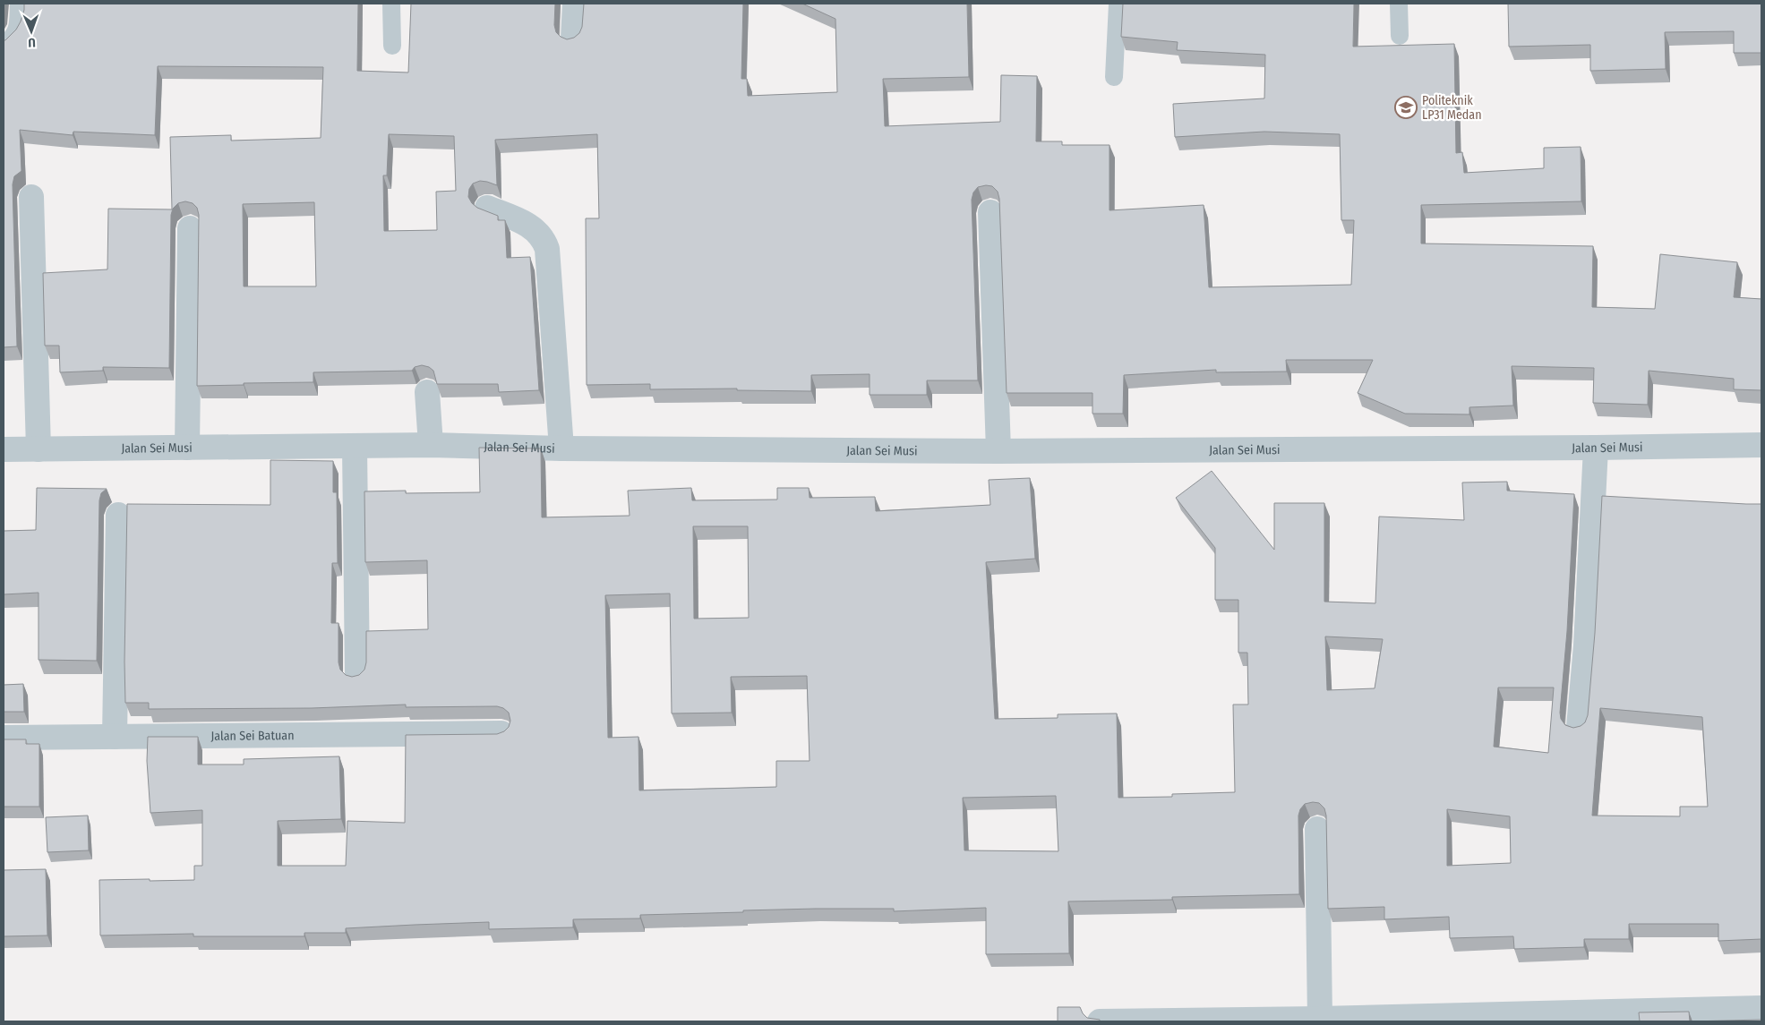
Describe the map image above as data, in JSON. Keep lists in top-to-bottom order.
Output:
{
  "streets": {
    "street": ["Jalan Sei Musi", "Jalan Sei Batuan"]
  },
  "places": {
    "school or university": ["Politeknik LP31 Medan"]
  },
  "north": "bottom"
}
